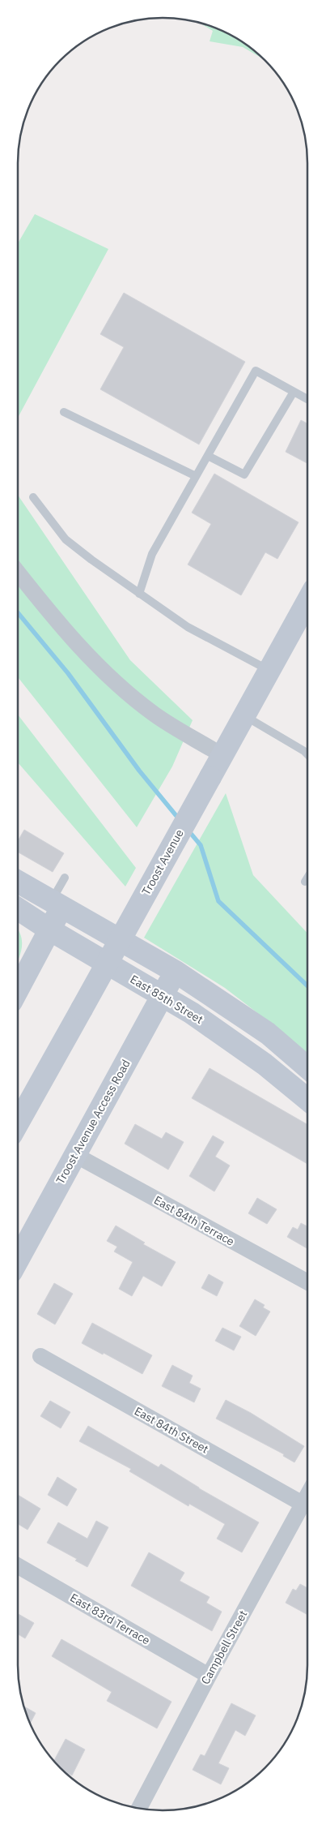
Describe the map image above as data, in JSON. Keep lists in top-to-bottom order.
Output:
{
  "streets": {
    "main road": ["Troost Avenue", "East 85th Street", "Troost Avenue Access Road"],
    "street": [
      "East 84th Terrace",
      "East 84th Street",
      "East 83rd Terrace",
      "Campbell Street"
    ]
  },
  "crossings": [
    ["East 85th Street", "Troost Avenue Access Road"],
    ["Troost Avenue Access Road", "East 84th Terrace"],
    ["East 84th Street", "Campbell Street"],
    ["East 83rd Terrace", "Campbell Street"]
  ]
}
